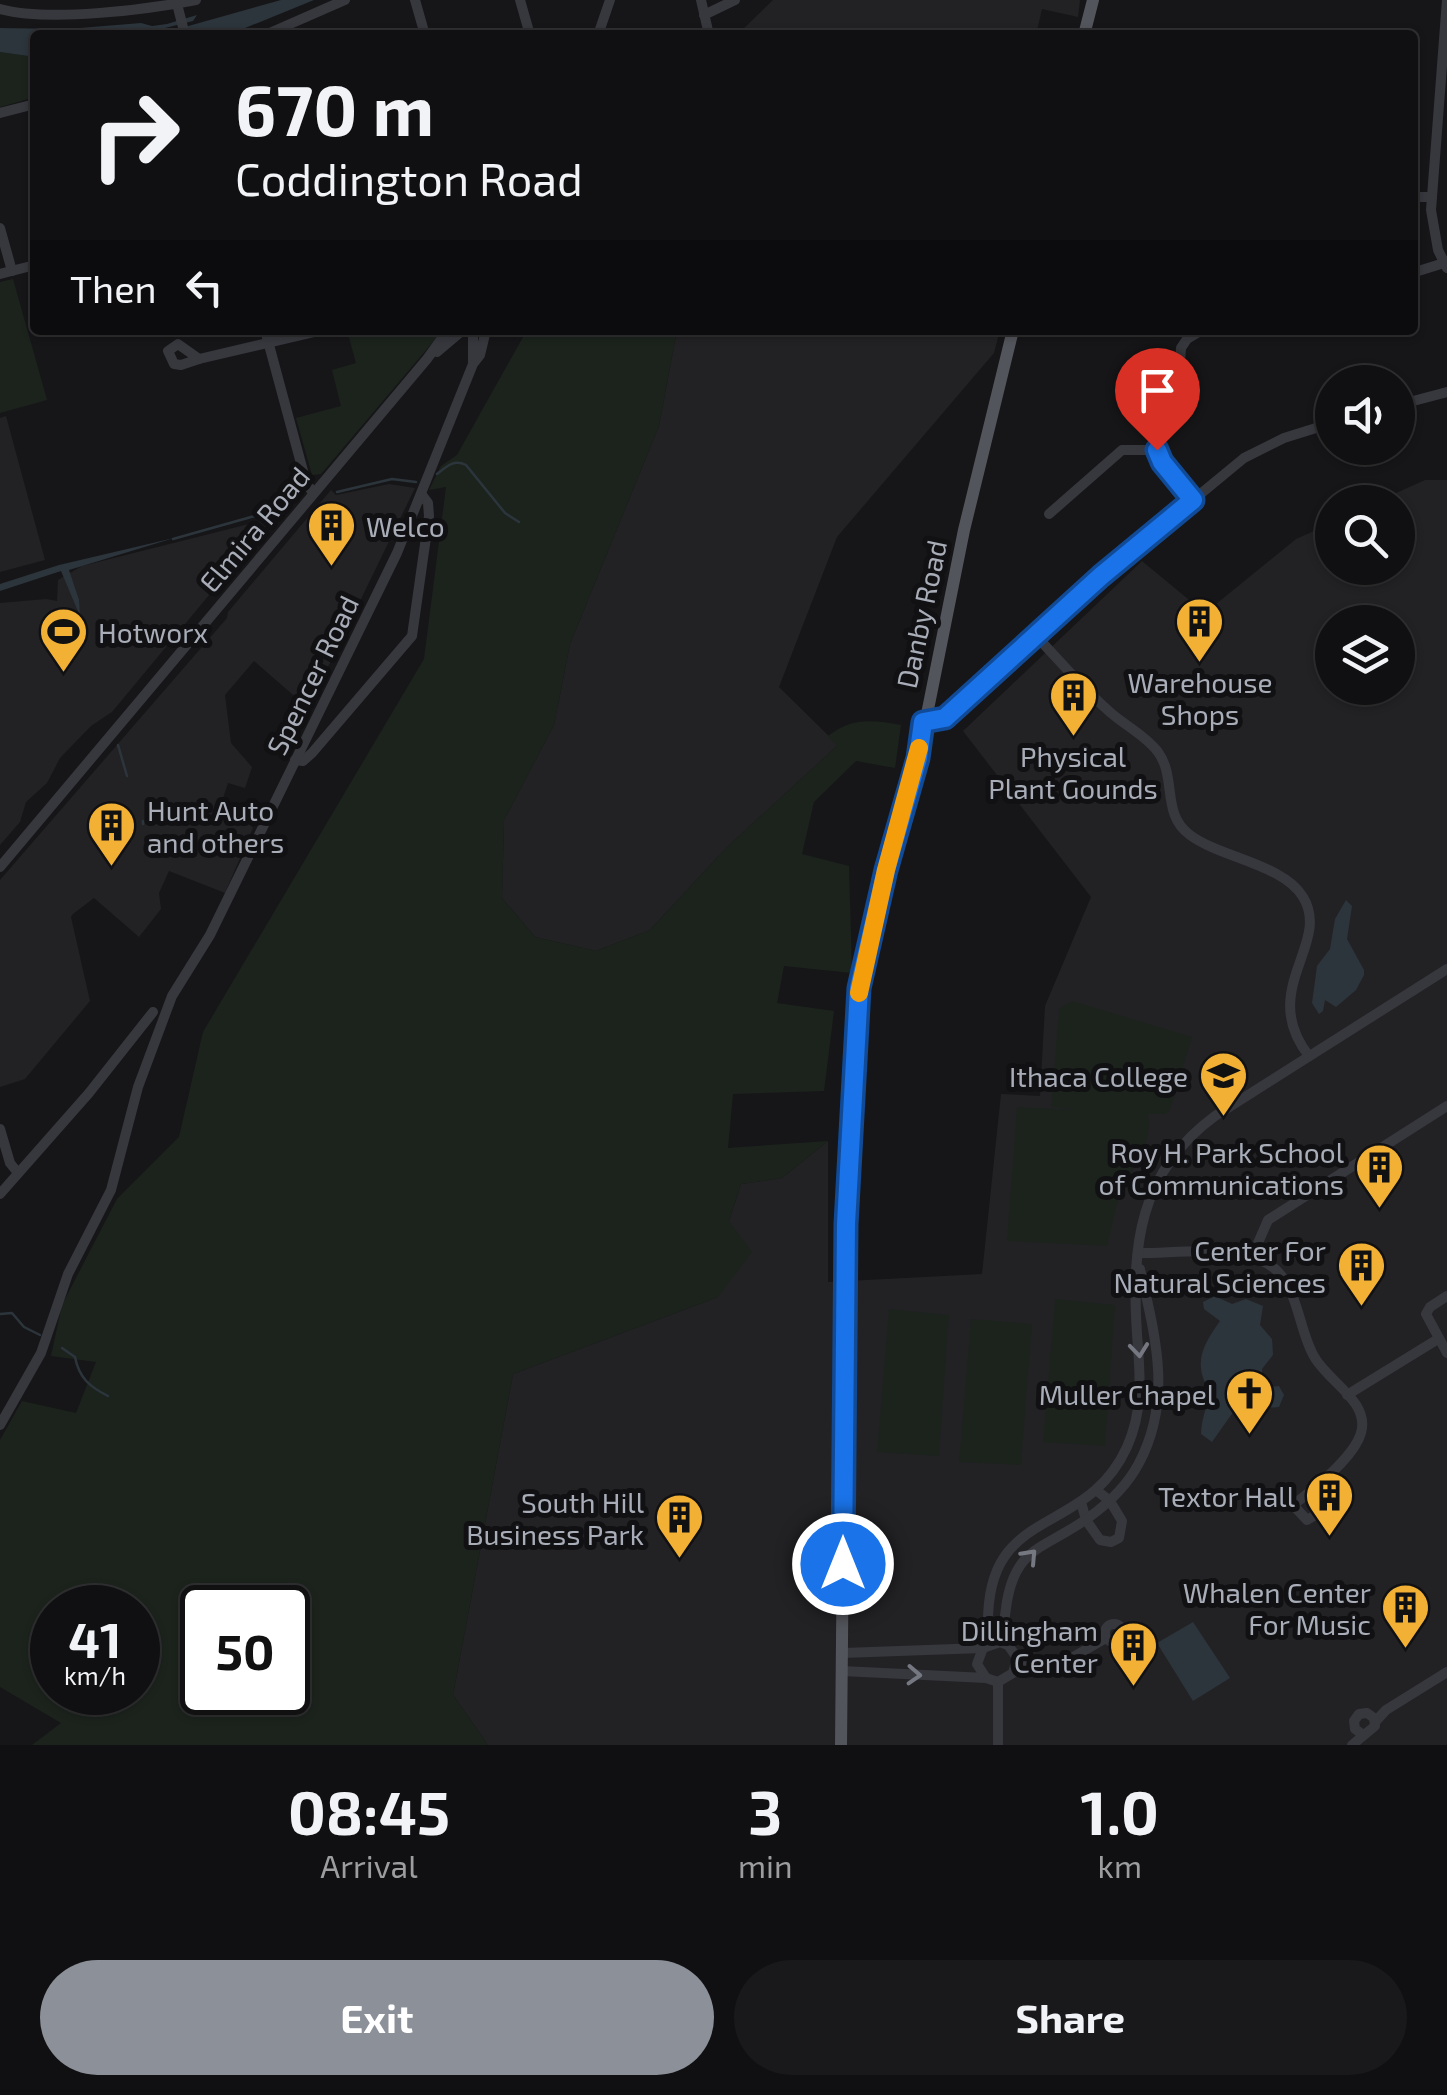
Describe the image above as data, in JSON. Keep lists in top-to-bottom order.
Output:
{
  "streets": {
    "main road": ["Danby Road"],
    "street": ["Elmira Road", "Spencer Road"]
  },
  "places": {
    "building": [
      "Welco",
      "Warehouse Shops",
      "Physical Plant Gounds",
      "Hunt Auto and others",
      "Roy H. Park School of Communications",
      "Center For Natural Sciences",
      "Textor Hall",
      "South Hill Business Park",
      "Whalen Center For Music",
      "Dillingham Center"
    ],
    "sports": ["Hotworx"],
    "school or university": ["Ithaca College"],
    "church": ["Muller Chapel"]
  },
  "page": {
    "turn": ["670 m", "Coddington Road"],
    "then": "Then",
    "speed": "41 km/h",
    "limit": "50",
    "eta": [
      "08:45",
      "Arrival",
      "3",
      "min",
      "1.0",
      "km"
    ],
    "buttons": ["Exit", "Share"]
  }
}
